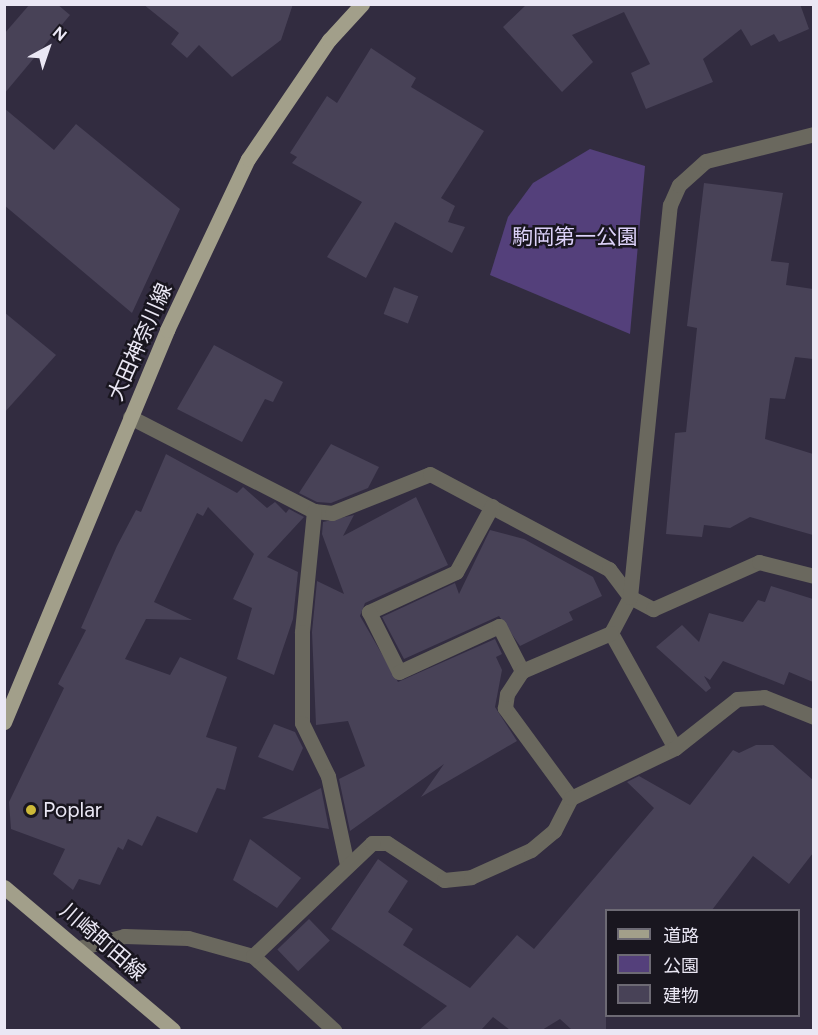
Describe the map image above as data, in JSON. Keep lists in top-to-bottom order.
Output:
{
  "streets": {
    "main road": ["大田神奈川線", "川崎町田線"]
  },
  "parks": ["駒岡第一公園"],
  "places": ["Poplar"],
  "legend": ["道路", "公園", "建物"],
  "north": "top right"
}
